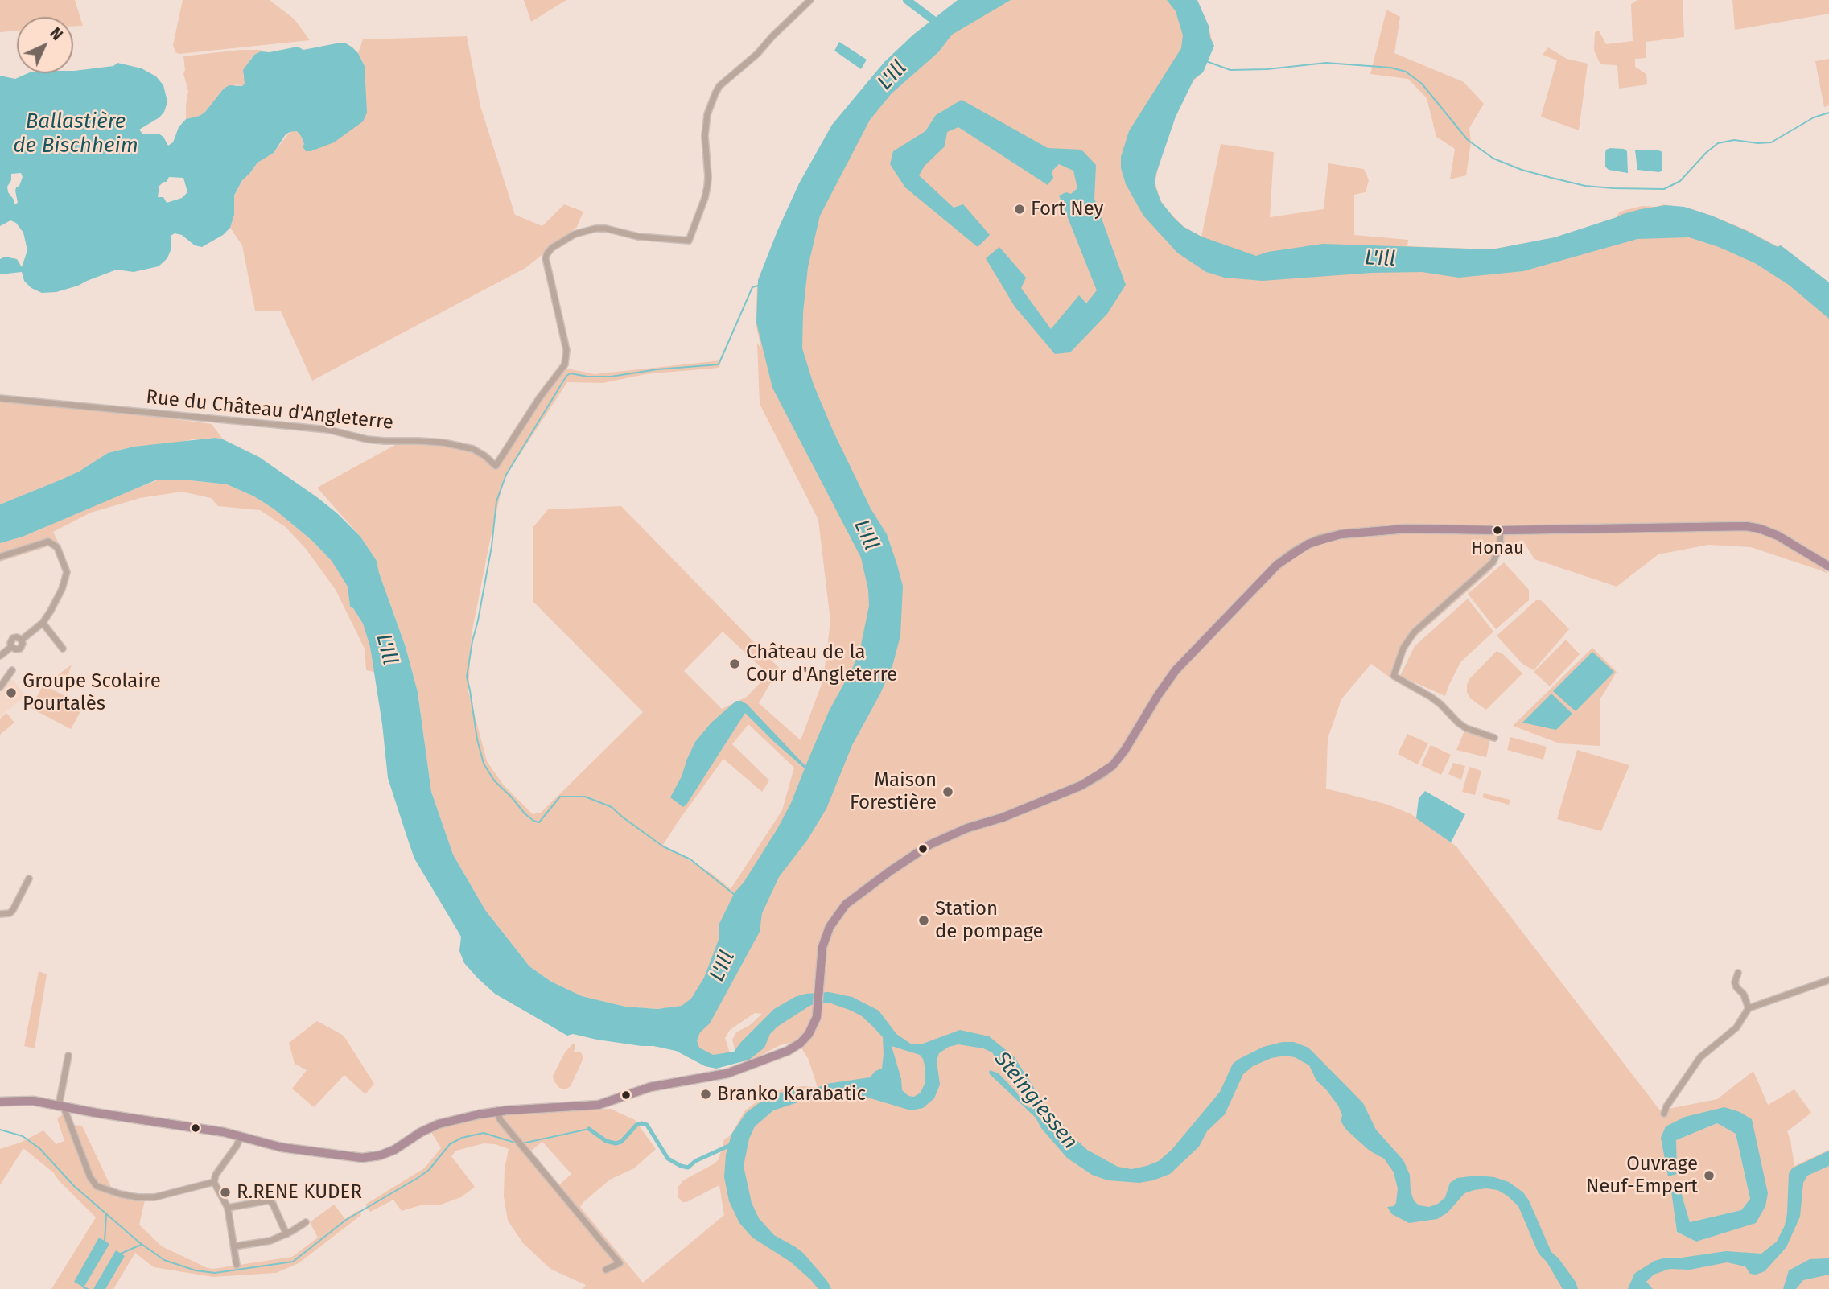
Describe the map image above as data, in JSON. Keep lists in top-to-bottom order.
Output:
{
  "streets": {
    "street": ["Rue du Château d'Angleterre"]
  },
  "water": ["L'Ill", "Ballastière de Bischheim", "Steingiessen"],
  "places": [
    "Fort Ney",
    "Honau",
    "Château de la Cour d'Angleterre",
    "Groupe Scolaire Pourtalès",
    "Maison Forestière",
    "Station de pompage",
    "Branko Karabatic",
    "Ouvrage Neuf-Empert",
    "R.RENE KUDER"
  ],
  "north": "top right"
}
